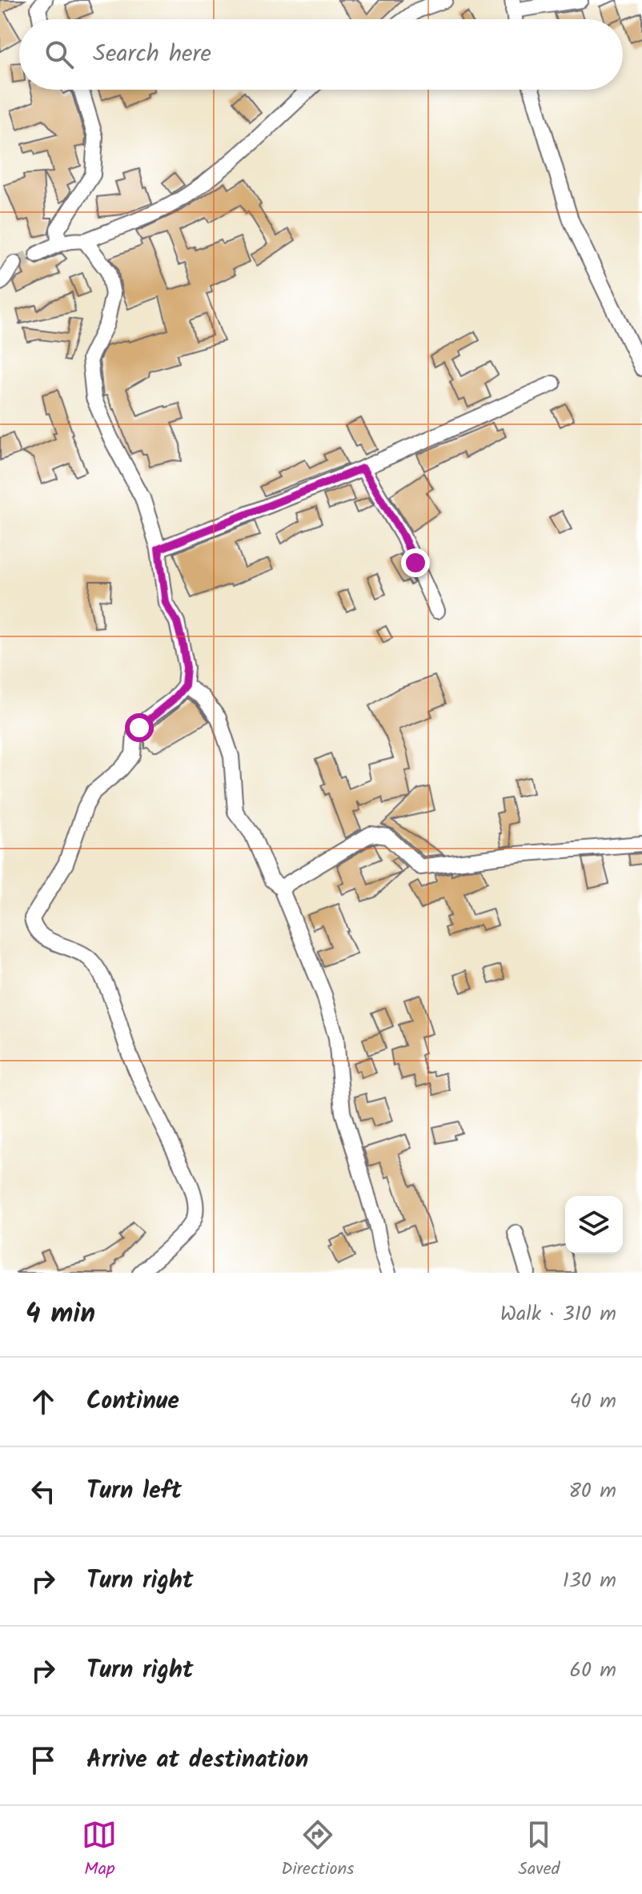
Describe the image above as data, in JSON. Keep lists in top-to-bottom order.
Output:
{
  "page": {
    "search": "Search here",
    "heading": ["4 min", "Walk · 310 m"],
    "list": [
      ["Continue", "40 m"],
      ["Turn left", "80 m"],
      ["Turn right", "130 m"],
      ["Turn right", "60 m"],
      "Arrive at destination"
    ],
    "nav": ["Map", "Directions", "Saved"]
  }
}
